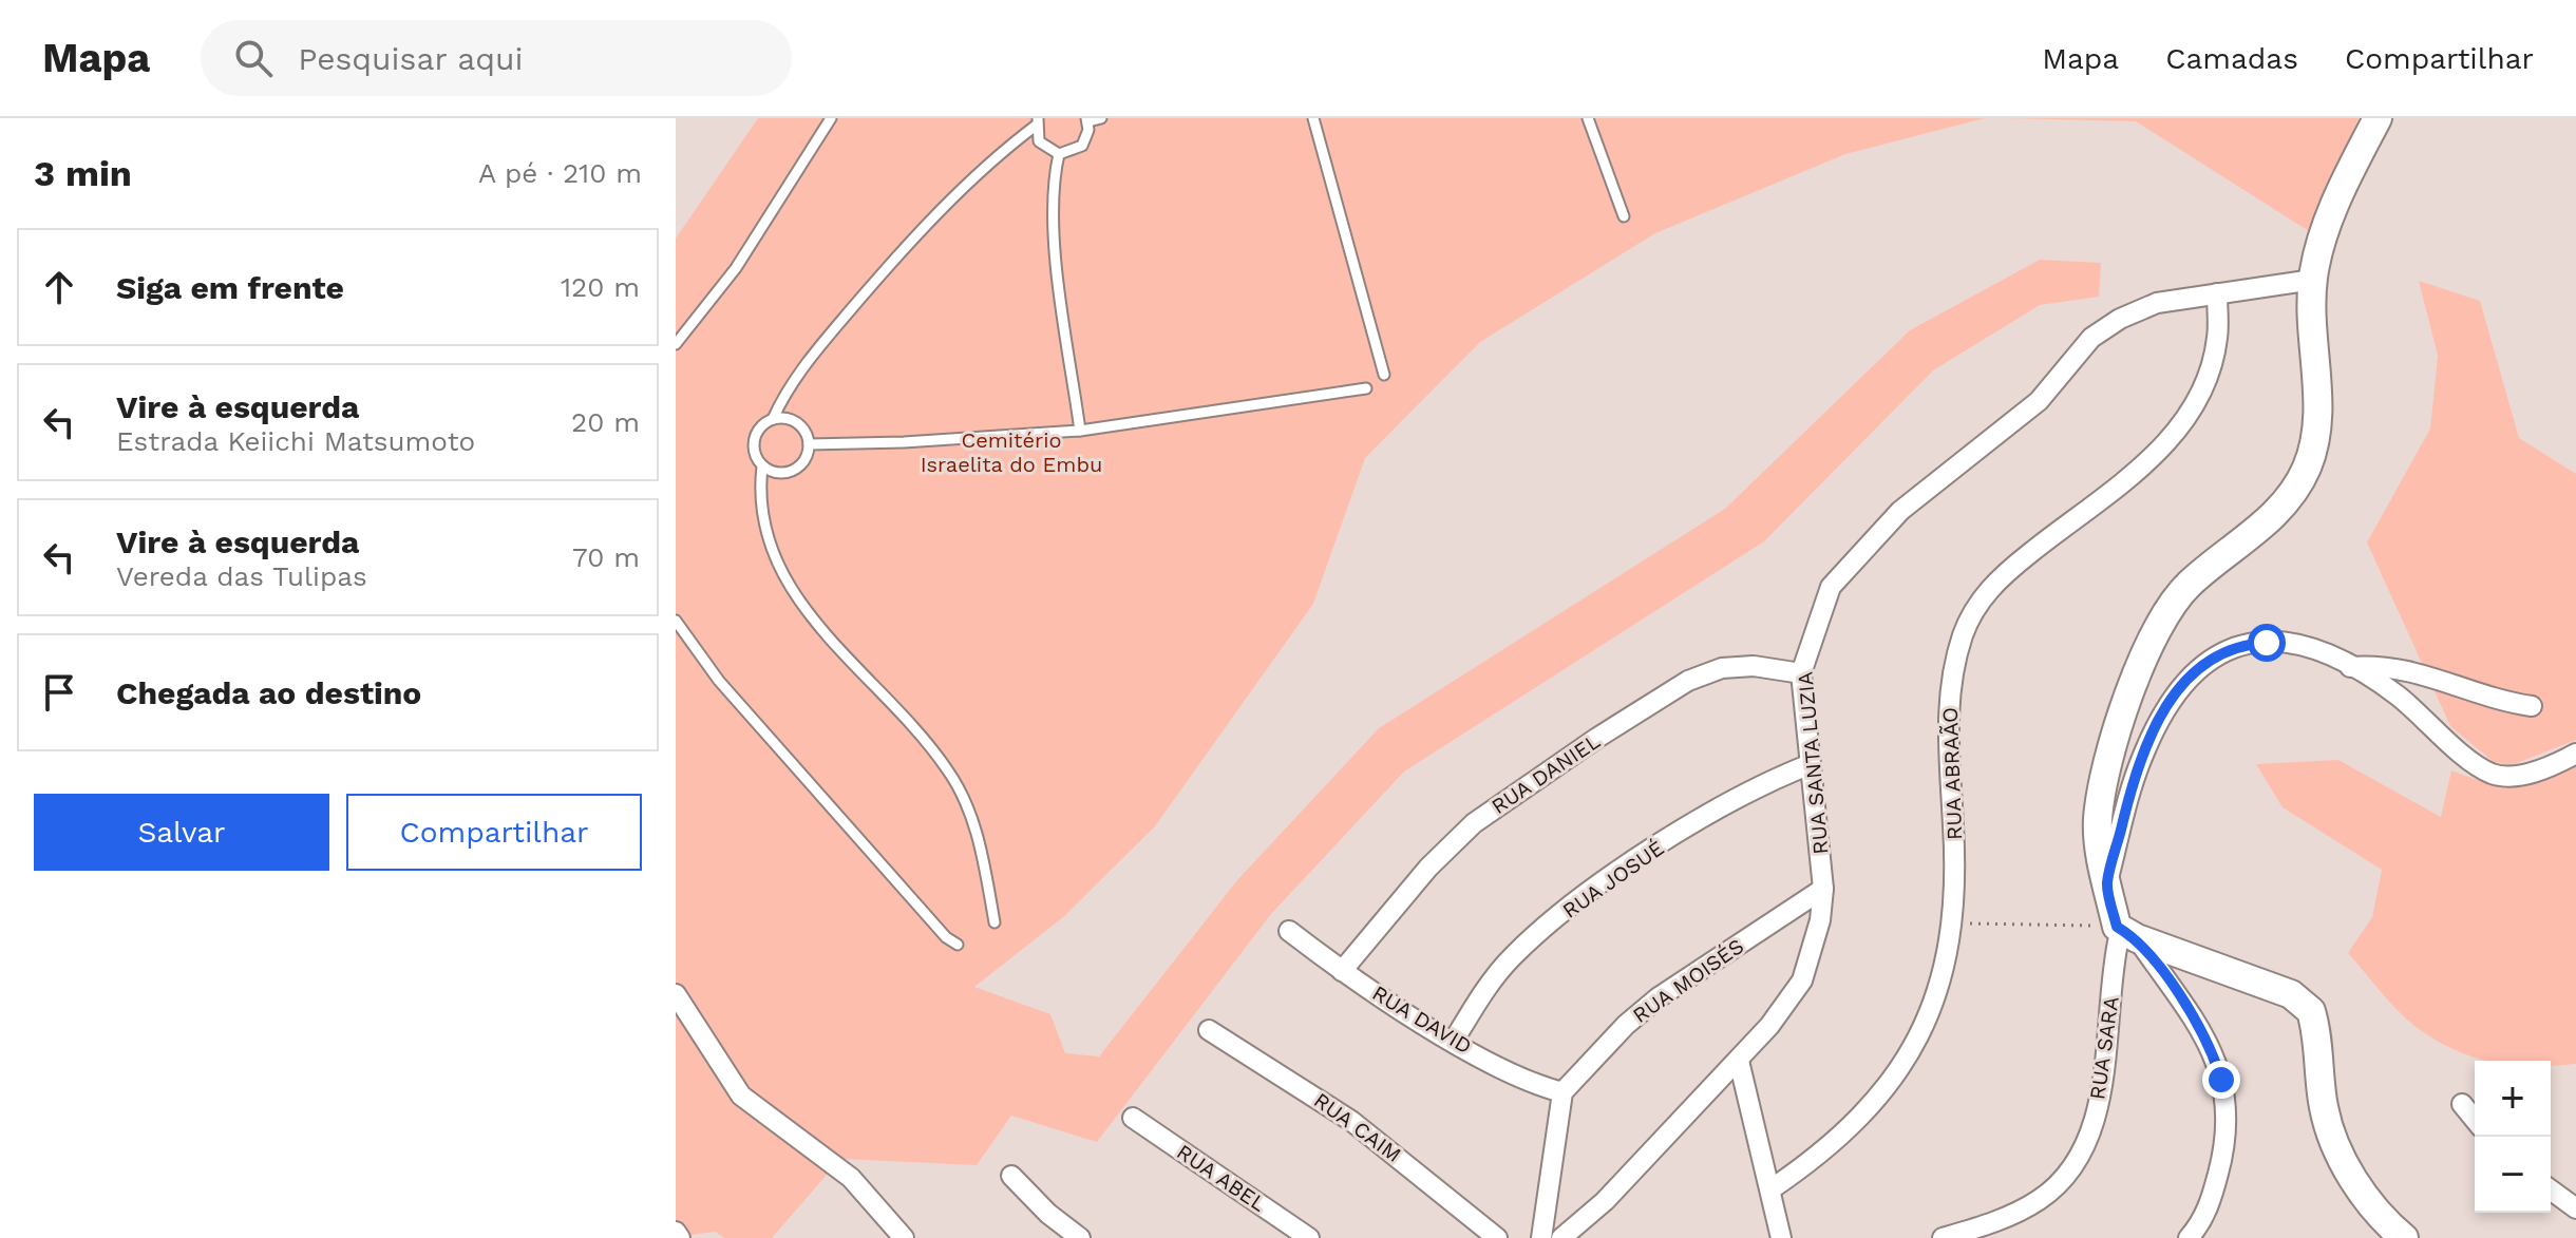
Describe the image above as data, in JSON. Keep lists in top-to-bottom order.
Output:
{
  "streets": {
    "street": [
      "RUA SANTA LUZIA",
      "RUA DANIEL",
      "RUA ABRAÃO",
      "RUA JOSUÉ",
      "RUA MOISÉS",
      "RUA DAVID",
      "RUA SARA",
      "RUA CAIM",
      "RUA ABEL"
    ]
  },
  "crossings": [
    ["RUA SANTA LUZIA", "RUA DANIEL"],
    ["RUA SANTA LUZIA", "RUA ABRAÃO"],
    ["RUA SANTA LUZIA", "RUA JOSUÉ"],
    ["RUA SANTA LUZIA", "RUA MOISÉS"],
    ["RUA DANIEL", "RUA DAVID"],
    ["RUA JOSUÉ", "RUA DAVID"],
    ["RUA MOISÉS", "RUA DAVID"]
  ],
  "parks": ["Cemitério Israelita do Embu"],
  "page": {
    "header": "Mapa",
    "search": "Pesquisar aqui",
    "nav": ["Mapa", "Camadas", "Compartilhar"],
    "heading": ["3 min", "A pé · 210 m"],
    "list": [
      ["Siga em frente", "120 m"],
      ["Vire à esquerda", "Estrada Keiichi Matsumoto", "20 m"],
      ["Vire à esquerda", "Vereda das Tulipas", "70 m"],
      "Chegada ao destino"
    ],
    "buttons": ["Salvar", "Compartilhar"],
    "map_buttons": ["+", "−"]
  }
}
